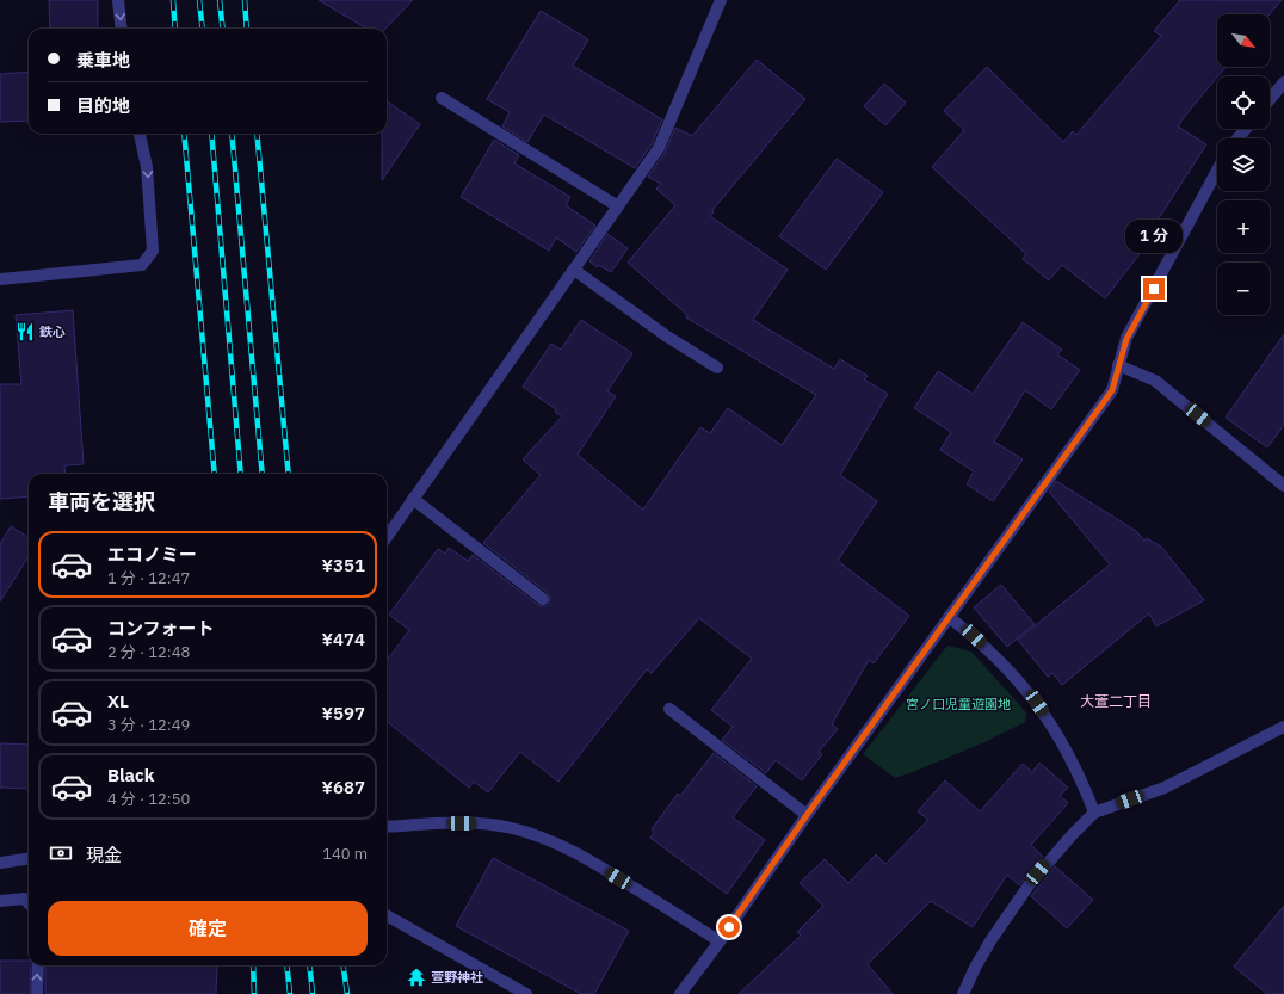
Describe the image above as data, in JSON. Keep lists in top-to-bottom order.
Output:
{
  "districts": ["大萱二丁目"],
  "parks": ["宮ノ口児童遊園地"],
  "places": {
    "restaurant": ["鉄心"],
    "temple": ["萱野神社"]
  },
  "north": "bottom right",
  "page": {
    "map_buttons": ["+", "−"],
    "banner": ["乗車地", "目的地"],
    "bubble": "1 分",
    "heading": "車両を選択",
    "list": [
      {
        "name": "エコノミー",
        "note": "1 分 · 12:47",
        "value": "¥351"
      },
      {
        "name": "コンフォート",
        "note": "2 分 · 12:48",
        "value": "¥474"
      },
      {
        "name": "XL",
        "note": "3 分 · 12:49",
        "value": "¥597"
      },
      {
        "name": "Black",
        "note": "4 分 · 12:50",
        "value": "¥687"
      }
    ],
    "pay": ["現金", "140 m"],
    "buttons": "確定"
  }
}
